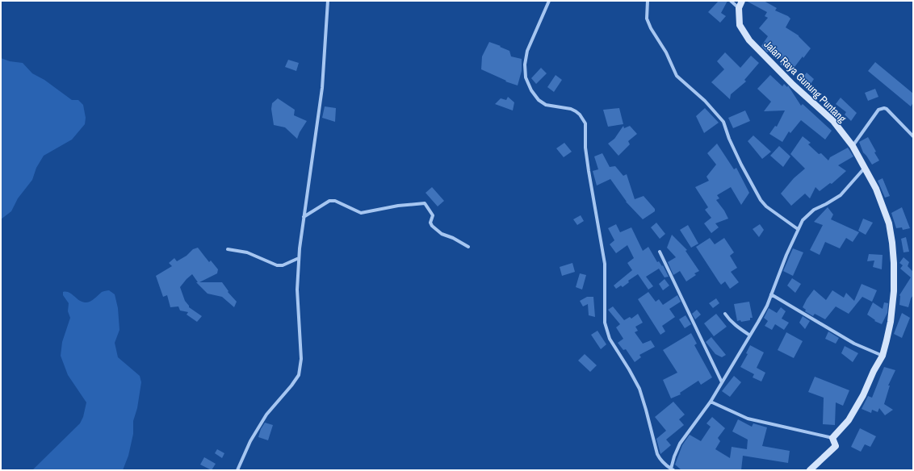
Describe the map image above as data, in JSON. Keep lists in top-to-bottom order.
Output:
{
  "streets": {
    "street": ["Jalan Raya Gunung Puntang"]
  }
}
